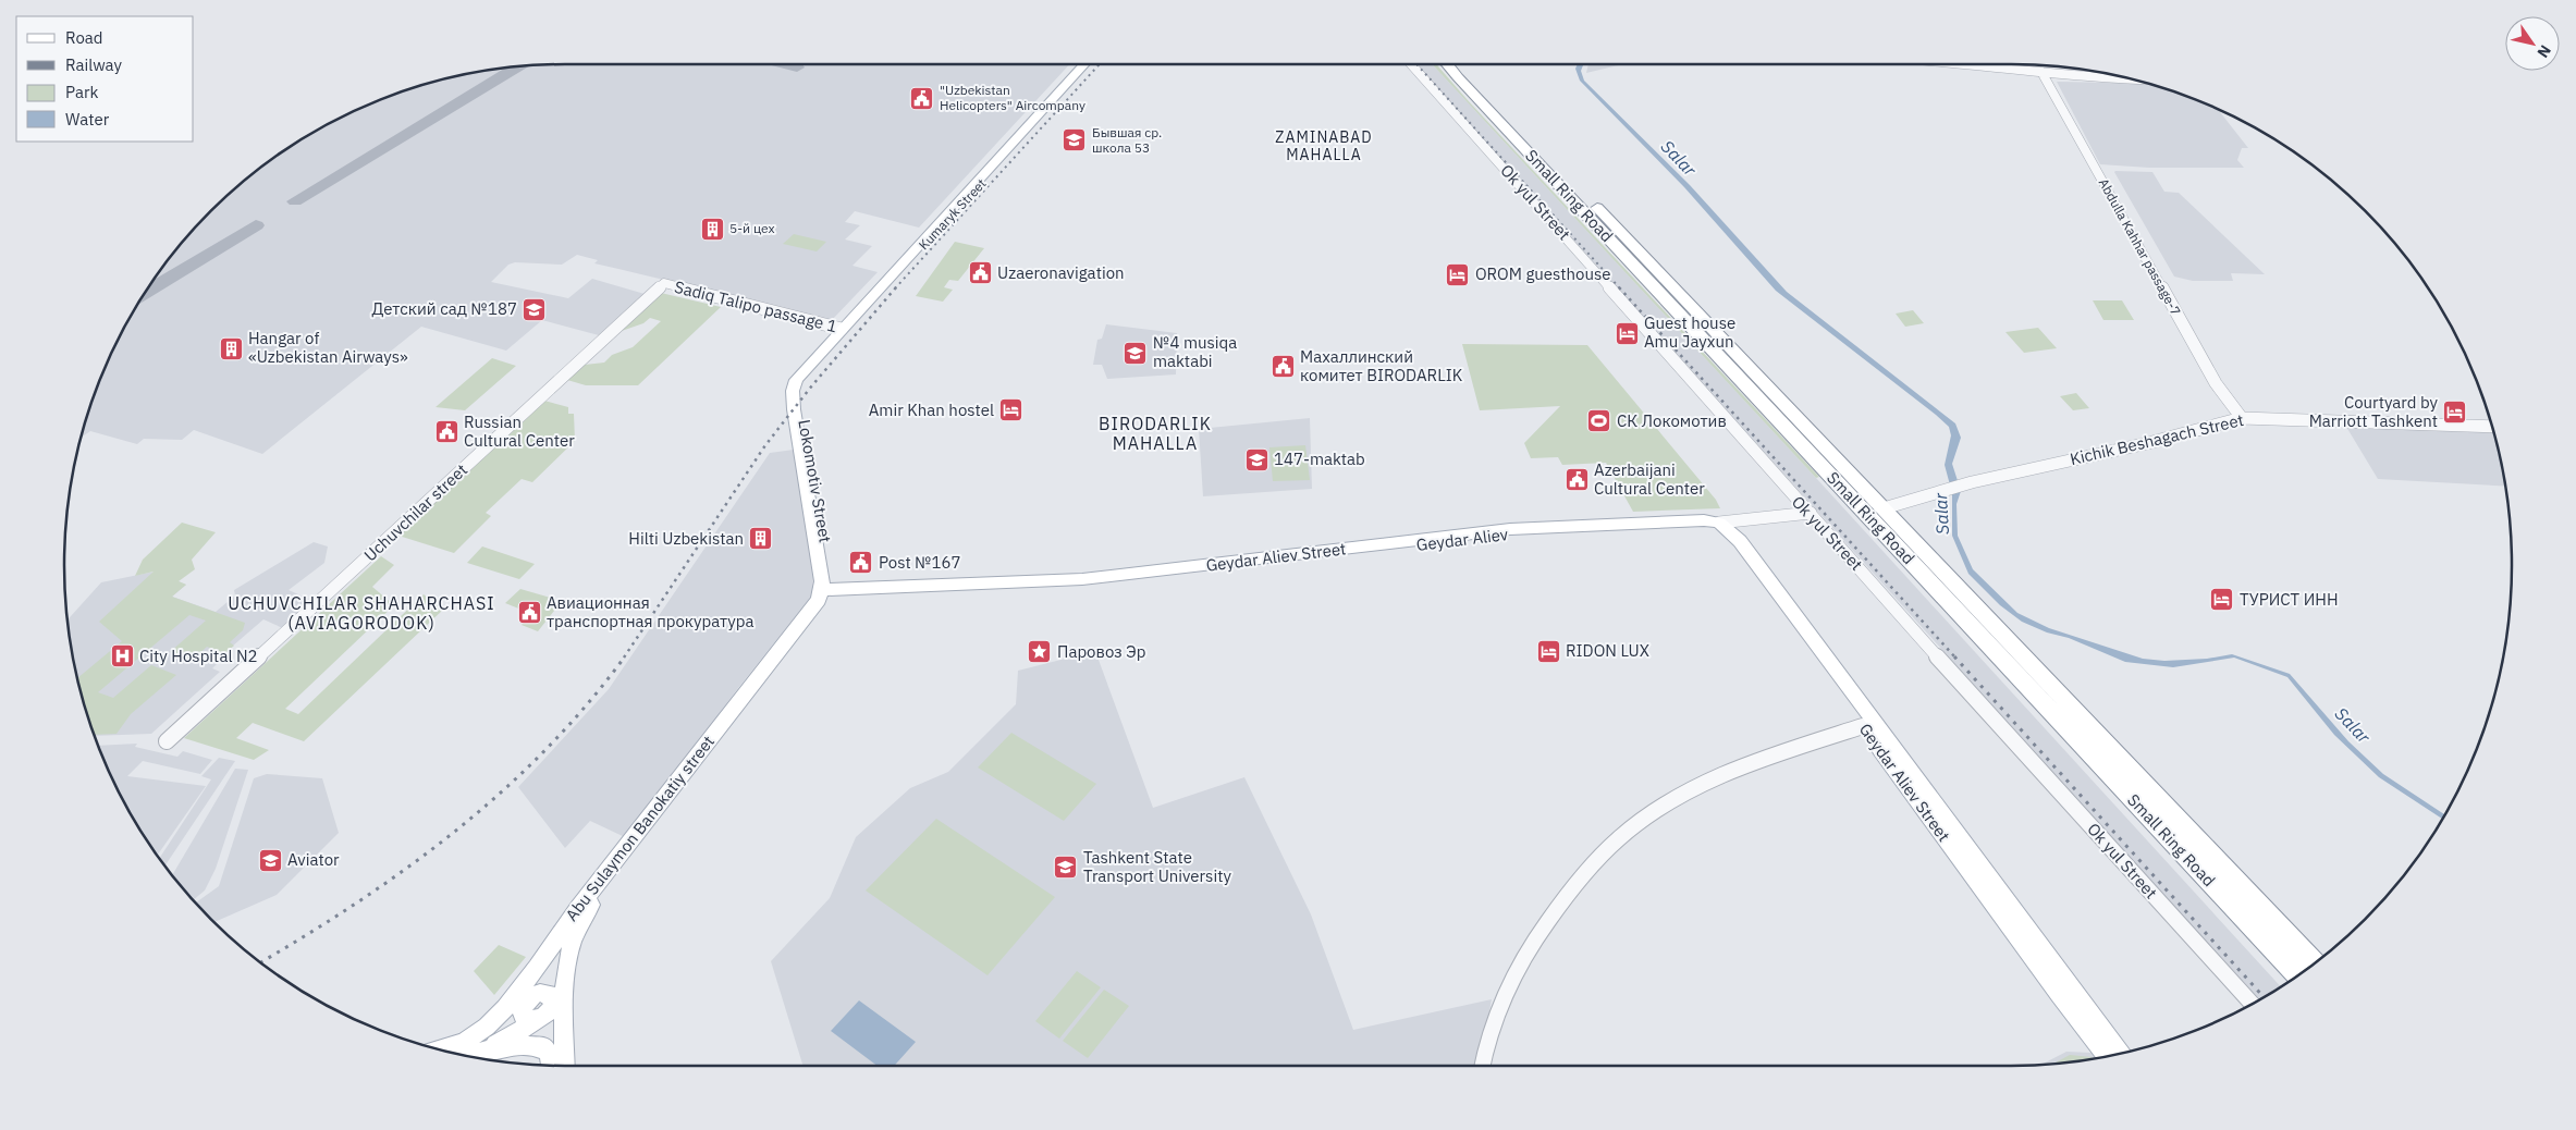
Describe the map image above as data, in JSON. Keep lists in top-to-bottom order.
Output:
{
  "streets": {
    "highway": ["Small Ring Road"],
    "main road": [
      "Kumaryk Street",
      "Lokomotiv Street",
      "Geydar Aliev",
      "Geydar Aliev Street",
      "Abu Sulaymon Banokatiy street"
    ],
    "street": [
      "Ok yul Street",
      "Abdulla Kahhar passage-7",
      "Sadiq Talipo passage 1",
      "Kichik Beshagach Street",
      "Uchuvchilar street"
    ]
  },
  "crossings": [
    ["Small Ring Road", "Kichik Beshagach Street"],
    ["Ok yul Street", "Geydar Aliev Street"],
    ["Kumaryk Street", "Sadiq Talipo passage 1"],
    ["Kumaryk Street", "Lokomotiv Street"],
    ["Abdulla Kahhar passage-7", "Kichik Beshagach Street"],
    ["Sadiq Talipo passage 1", "Uchuvchilar street"],
    ["Lokomotiv Street", "Geydar Aliev Street"],
    ["Lokomotiv Street", "Abu Sulaymon Banokatiy street"],
    ["Geydar Aliev", "Geydar Aliev Street"],
    ["Geydar Aliev Street", "Abu Sulaymon Banokatiy street"]
  ],
  "districts": ["ZAMINABAD MAHALLA", "BIRODARLIK MAHALLA", "UCHUVCHILAR SHAHARCHASI (AVIAGORODOK)"],
  "water": ["Salar"],
  "places": {
    "public building": [
      "\"Uzbekistan Helicopters\" Aircompany",
      "Uzaeronavigation",
      "Махаллинский комитет BIRODARLIK",
      "Russian Cultural Center",
      "Azerbaijani Cultural Center",
      "Post №167",
      "Авиационная транспортная прокуратура"
    ],
    "school or university": [
      "Бывшая ср. школа 53",
      "Детский сад №187",
      "№4 musiqa maktabi",
      "147-maktab",
      "Aviator",
      "Tashkent State Transport University"
    ],
    "building": ["5-й цех", "Hangar of «Uzbekistan Airways»", "Hilti Uzbekistan"],
    "hotel": [
      "OROM guesthouse",
      "Guest house Amu Jayxun",
      "Amir Khan hostel",
      "Courtyard by Marriott Tashkent",
      "ТУРИСТ ИНН",
      "RIDON LUX"
    ],
    "sports": ["СК Локомотив"],
    "place": ["Паровоз Эр"],
    "hospital": ["City Hospital N2"]
  },
  "legend": [
    "Road",
    "Railway",
    "Park",
    "Water"
  ],
  "north": "bottom right"
}
